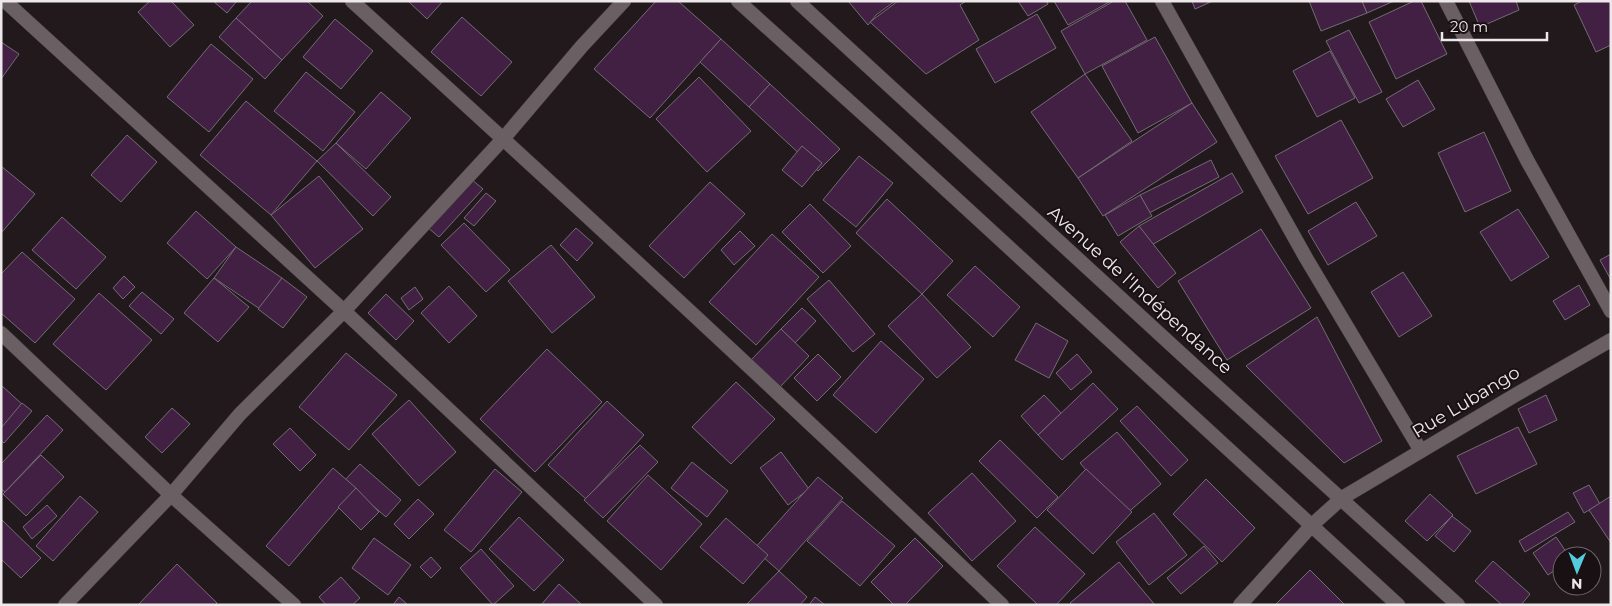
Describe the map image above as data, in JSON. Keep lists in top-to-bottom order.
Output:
{
  "streets": {
    "street": ["Avenue de l'Indépendance", "Rue Lubango"]
  },
  "crossings": [
    ["Avenue de l'Indépendance", "Rue Lubango"]
  ],
  "scale_bar": "20 m",
  "north": "bottom"
}
